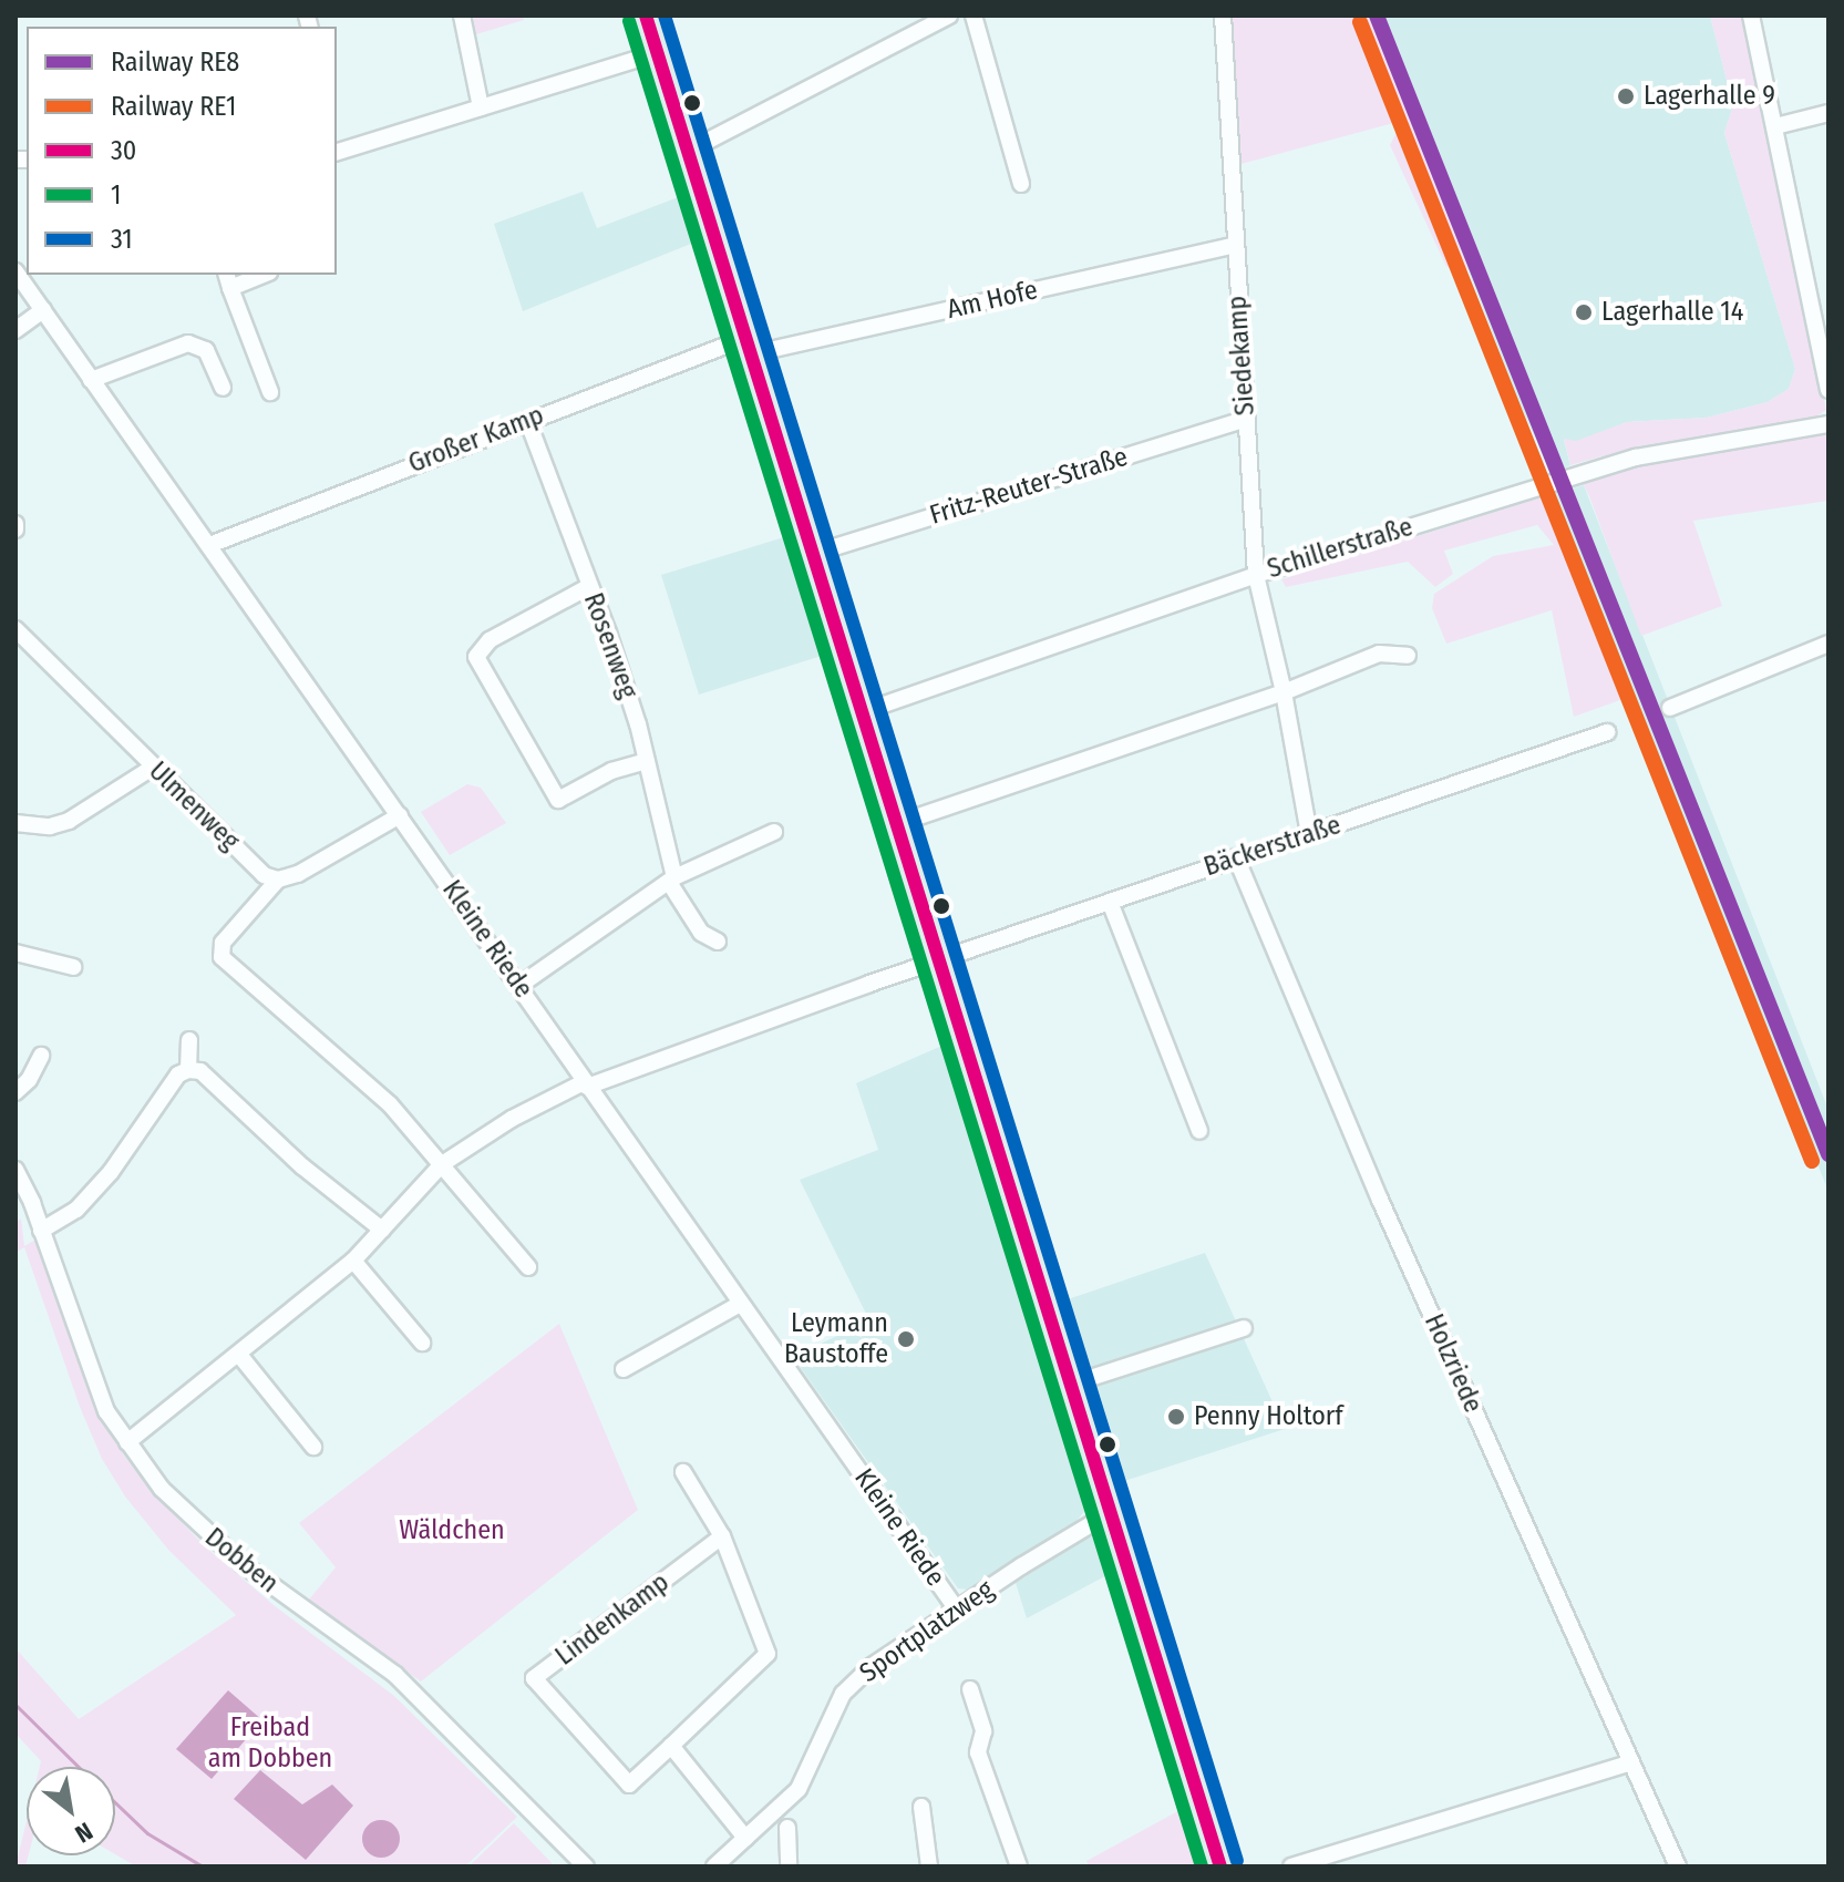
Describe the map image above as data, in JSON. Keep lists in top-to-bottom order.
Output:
{
  "streets": {
    "street": [
      "Am Hofe",
      "Siedekamp",
      "Großer Kamp",
      "Fritz-Reuter-Straße",
      "Schillerstraße",
      "Rosenweg",
      "Ulmenweg",
      "Bäckerstraße",
      "Kleine Riede",
      "Holzriede",
      "Dobben",
      "Lindenkamp",
      "Sportplatzweg"
    ]
  },
  "crossings": [
    ["Am Hofe", "Siedekamp"],
    ["Am Hofe", "Großer Kamp"],
    ["Siedekamp", "Fritz-Reuter-Straße"],
    ["Siedekamp", "Schillerstraße"],
    ["Siedekamp", "Bäckerstraße"],
    ["Großer Kamp", "Rosenweg"],
    ["Großer Kamp", "Kleine Riede"],
    ["Bäckerstraße", "Kleine Riede"],
    ["Bäckerstraße", "Holzriede"],
    ["Bäckerstraße", "Dobben"],
    ["Kleine Riede", "Sportplatzweg"]
  ],
  "parks": ["Wäldchen", "Freibad am Dobben"],
  "places": [
    "Lagerhalle 9",
    "Lagerhalle 14",
    "Leymann Baustoffe",
    "Penny Holtorf"
  ],
  "lines": [
    "rail line RE8",
    "transit line 30",
    "transit line 31",
    "transit line 1",
    "rail line RE1"
  ],
  "legend": [
    "Railway RE8",
    "Railway RE1",
    "30",
    "1",
    "31"
  ],
  "north": "bottom right"
}
